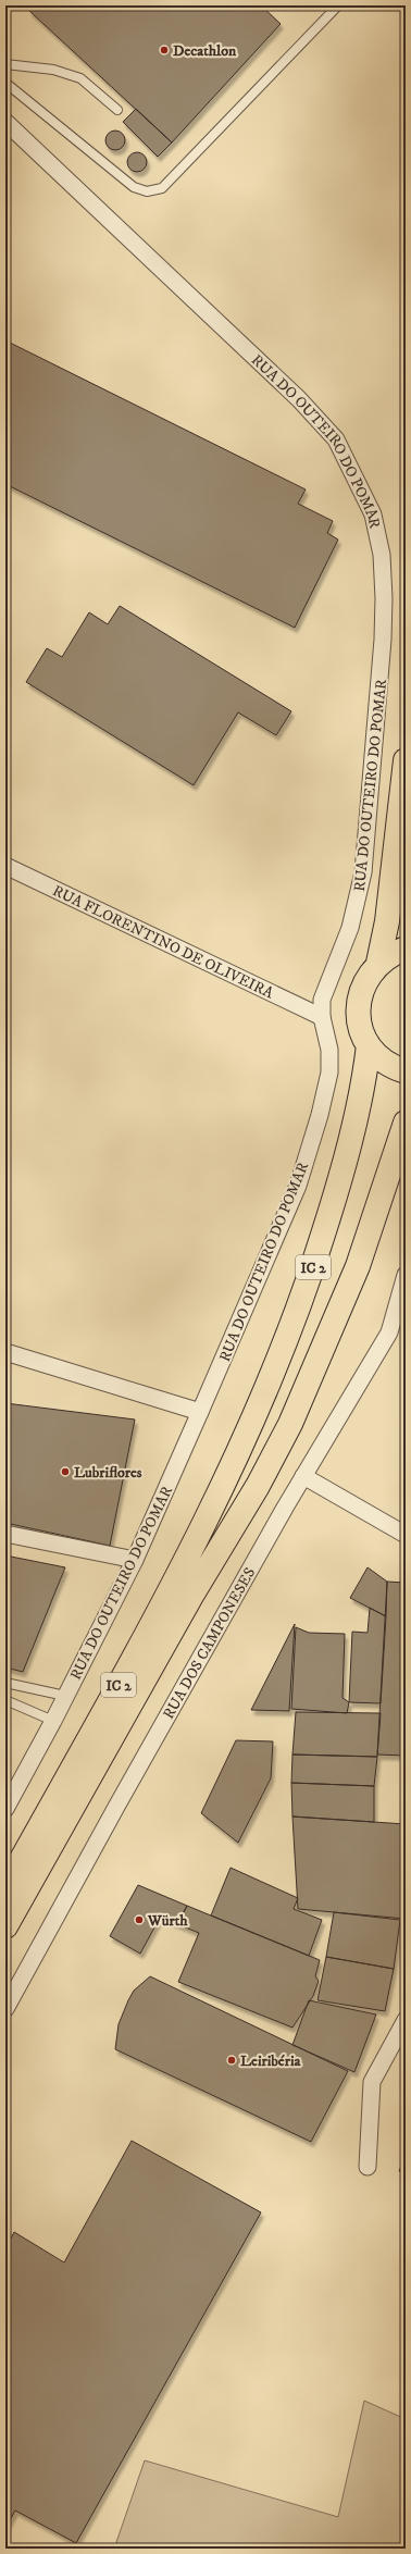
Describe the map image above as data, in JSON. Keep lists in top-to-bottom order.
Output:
{
  "streets": {
    "highway": ["IC 2"],
    "street": ["RUA DO OUTEIRO DO POMAR", "RUA FLORENTINO DE OLIVEIRA", "RUA DOS CAMPONESES"]
  },
  "crossings": [
    ["RUA DO OUTEIRO DO POMAR", "RUA FLORENTINO DE OLIVEIRA"]
  ],
  "places": [
    "Decathlon",
    "Lubriflores",
    "Würth",
    "Leiribéria"
  ]
}
